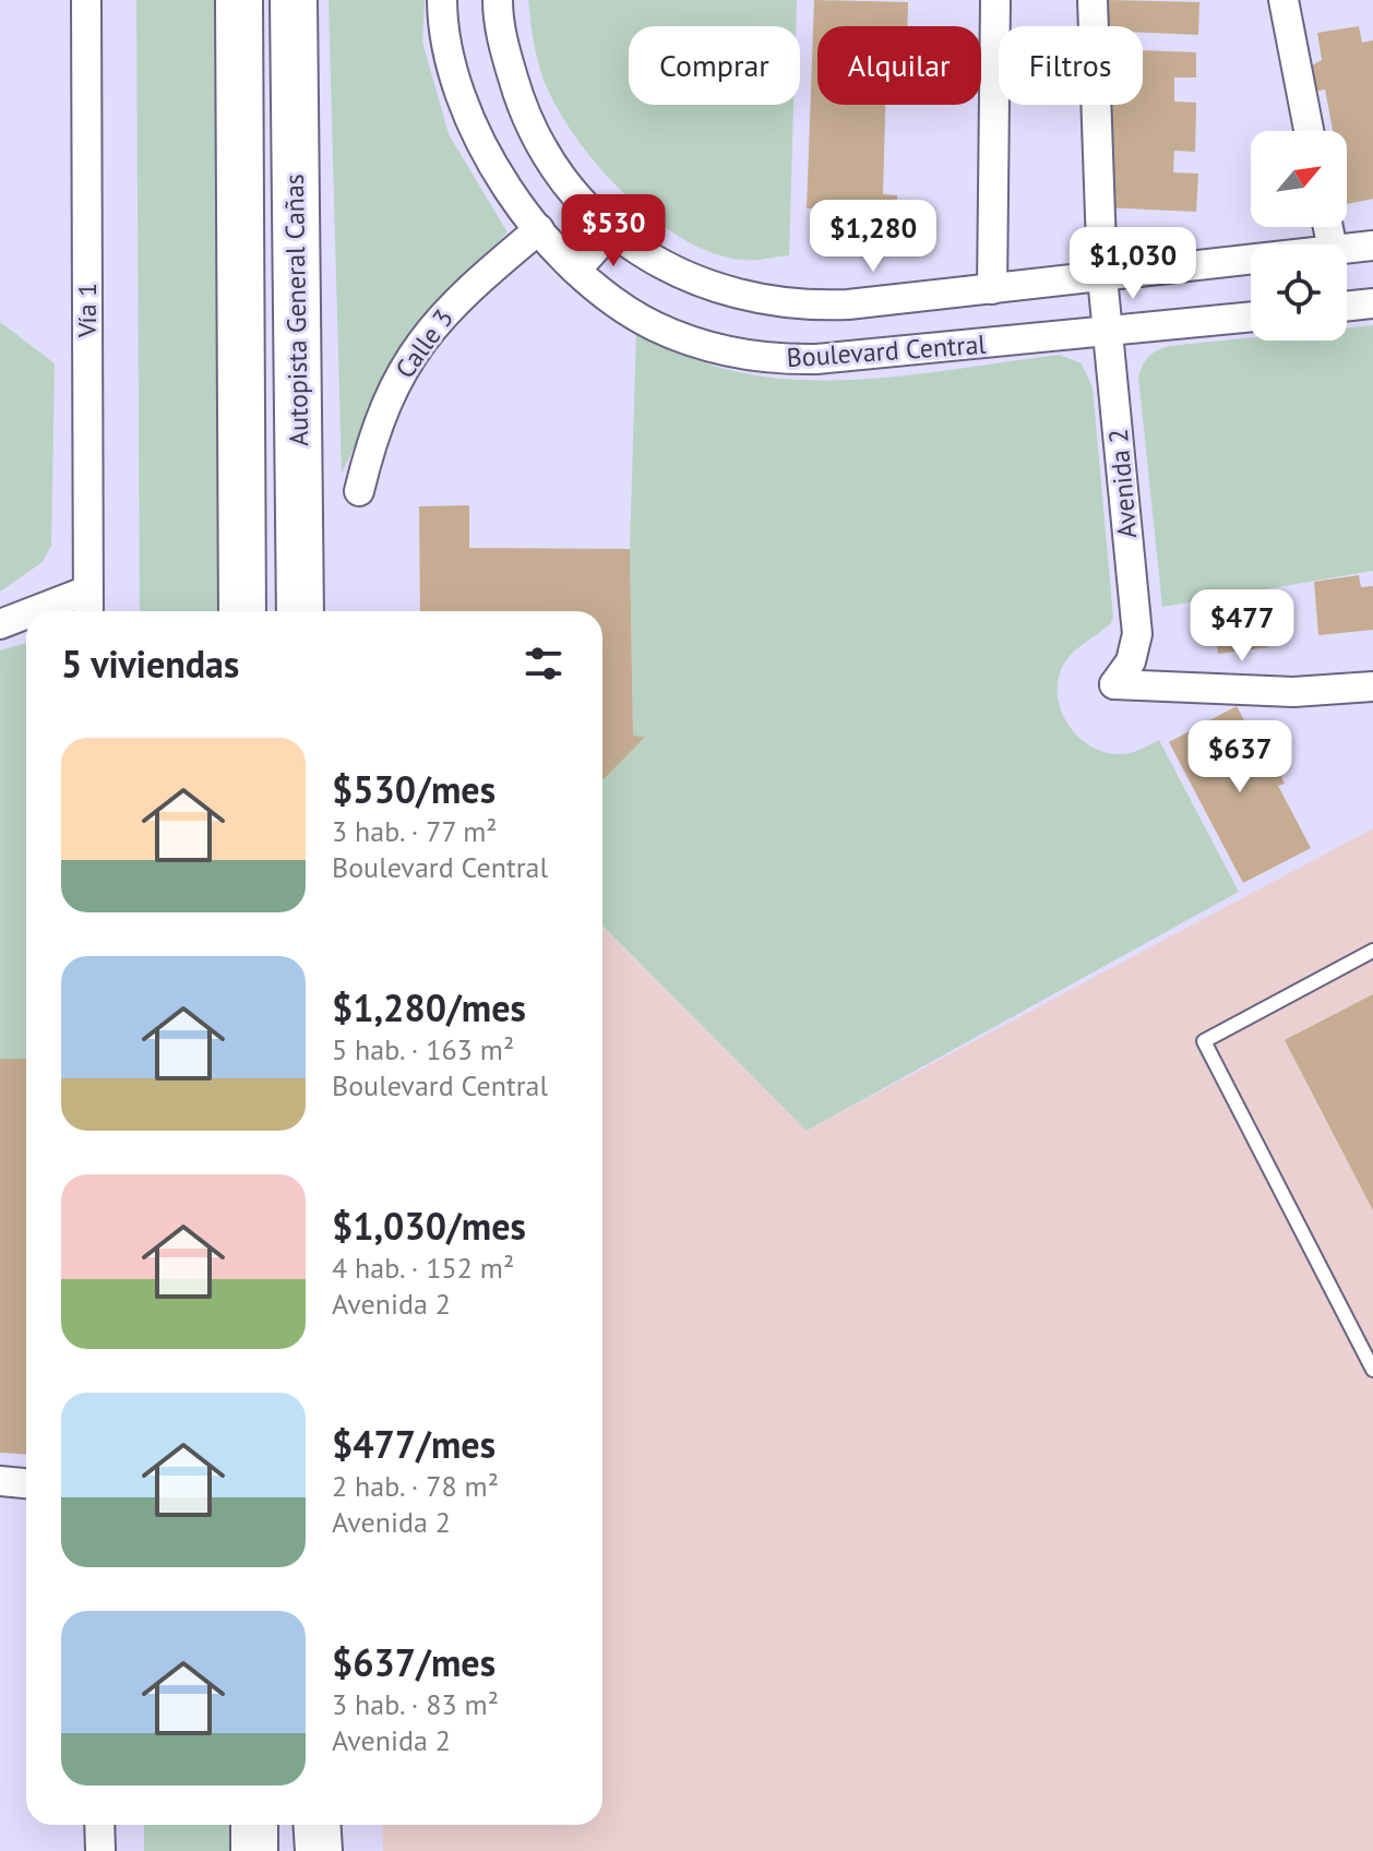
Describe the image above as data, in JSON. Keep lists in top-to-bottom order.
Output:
{
  "streets": {
    "highway": ["Autopista General Cañas"],
    "street": [
      "Vía 1",
      "Calle 3",
      "Boulevard Central",
      "Avenida 2"
    ]
  },
  "crossings": [
    ["Calle 3", "Boulevard Central"],
    ["Boulevard Central", "Avenida 2"]
  ],
  "north": "top right",
  "page": {
    "chip": ["Comprar", "Alquilar", "Filtros"],
    "price": [
      "$530",
      "$1,280",
      "$1,030",
      "$477",
      "$637"
    ],
    "heading": "5 viviendas",
    "list": [
      {
        "name": "$530/mes",
        "note": "3 hab. · 77 m² · Boulevard Central"
      },
      {
        "name": "$1,280/mes",
        "note": "5 hab. · 163 m² · Boulevard Central"
      },
      {
        "name": "$1,030/mes",
        "note": "4 hab. · 152 m² · Avenida 2"
      },
      {
        "name": "$477/mes",
        "note": "2 hab. · 78 m² · Avenida 2"
      },
      {
        "name": "$637/mes",
        "note": "3 hab. · 83 m² · Avenida 2"
      }
    ]
  }
}
